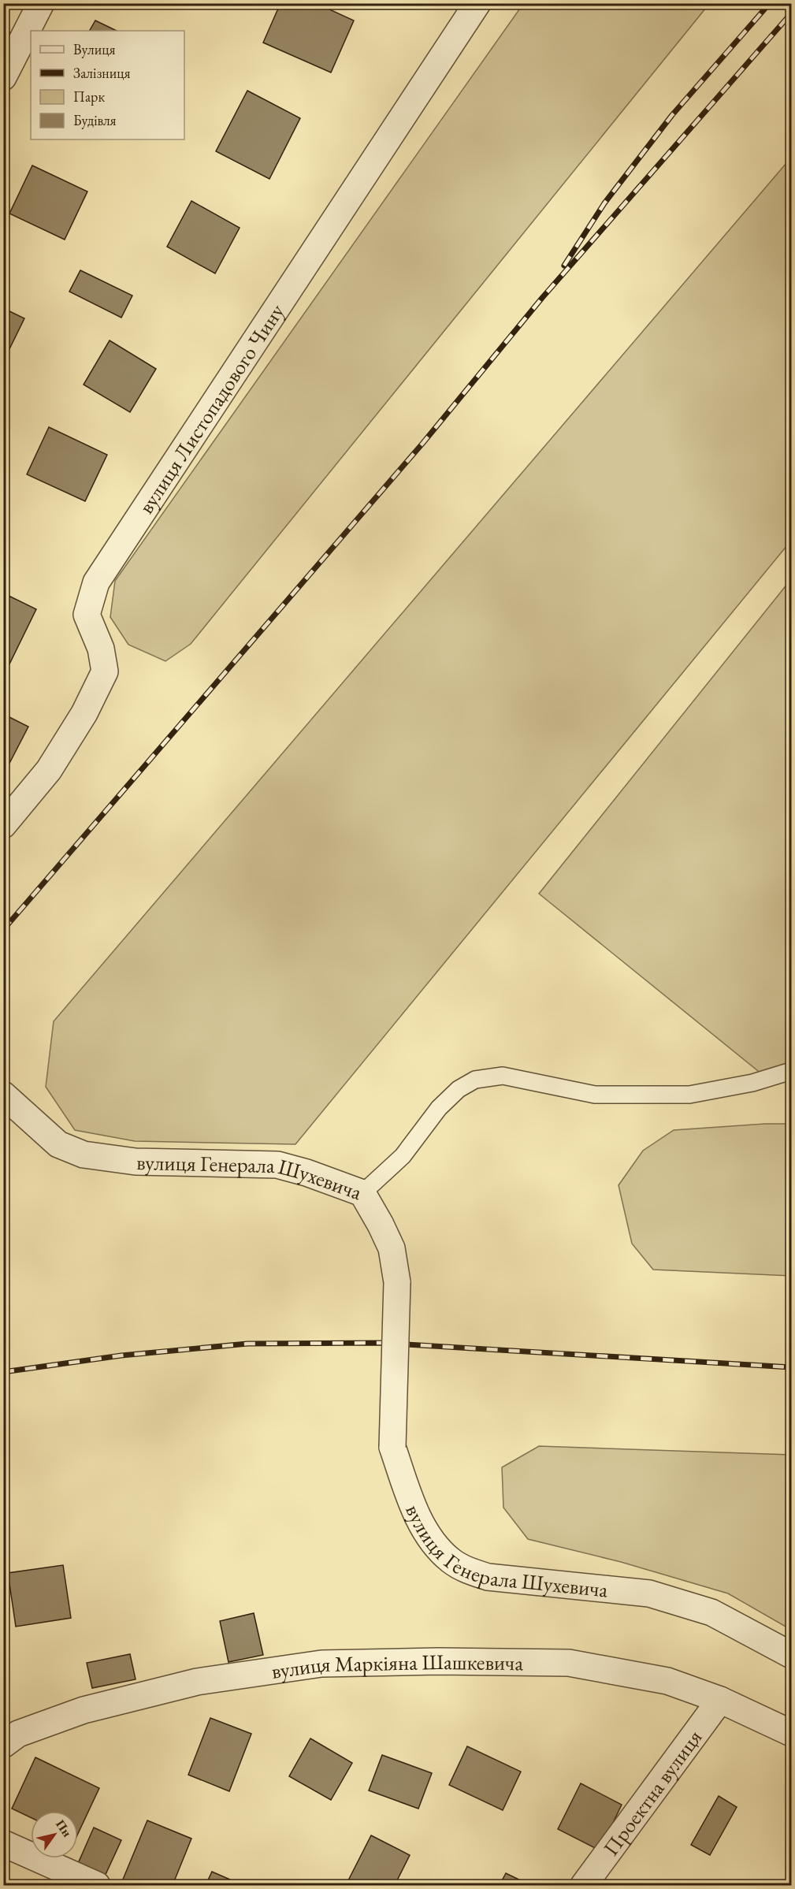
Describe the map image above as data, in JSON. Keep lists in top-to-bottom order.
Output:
{
  "streets": {
    "street": [
      "вулиця Листопадового Чину",
      "вулиця Генерала Шухевича",
      "вулиця Маркіяна Шашкевича",
      "Проектна вулиця"
    ]
  },
  "crossings": [
    ["вулиця Маркіяна Шашкевича", "Проектна вулиця"]
  ],
  "legend": [
    "Вулиця",
    "Залізниця",
    "Парк",
    "Будівля"
  ],
  "north": "top right"
}
